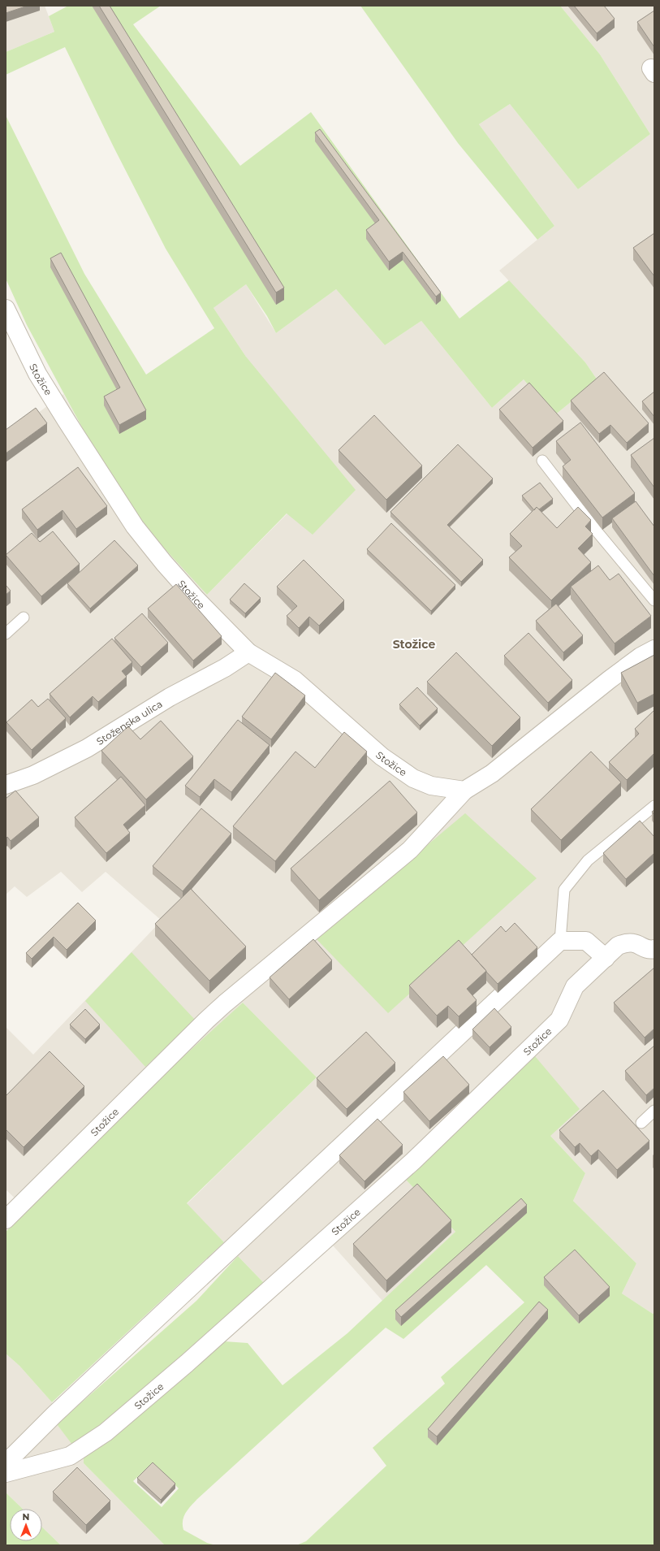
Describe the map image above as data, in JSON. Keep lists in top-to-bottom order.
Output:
{
  "streets": {
    "street": ["Stožice", "Stoženska ulica"]
  },
  "crossings": [
    ["Stožice", "Stoženska ulica"]
  ],
  "districts": ["Stožice"],
  "north": "top"
}
